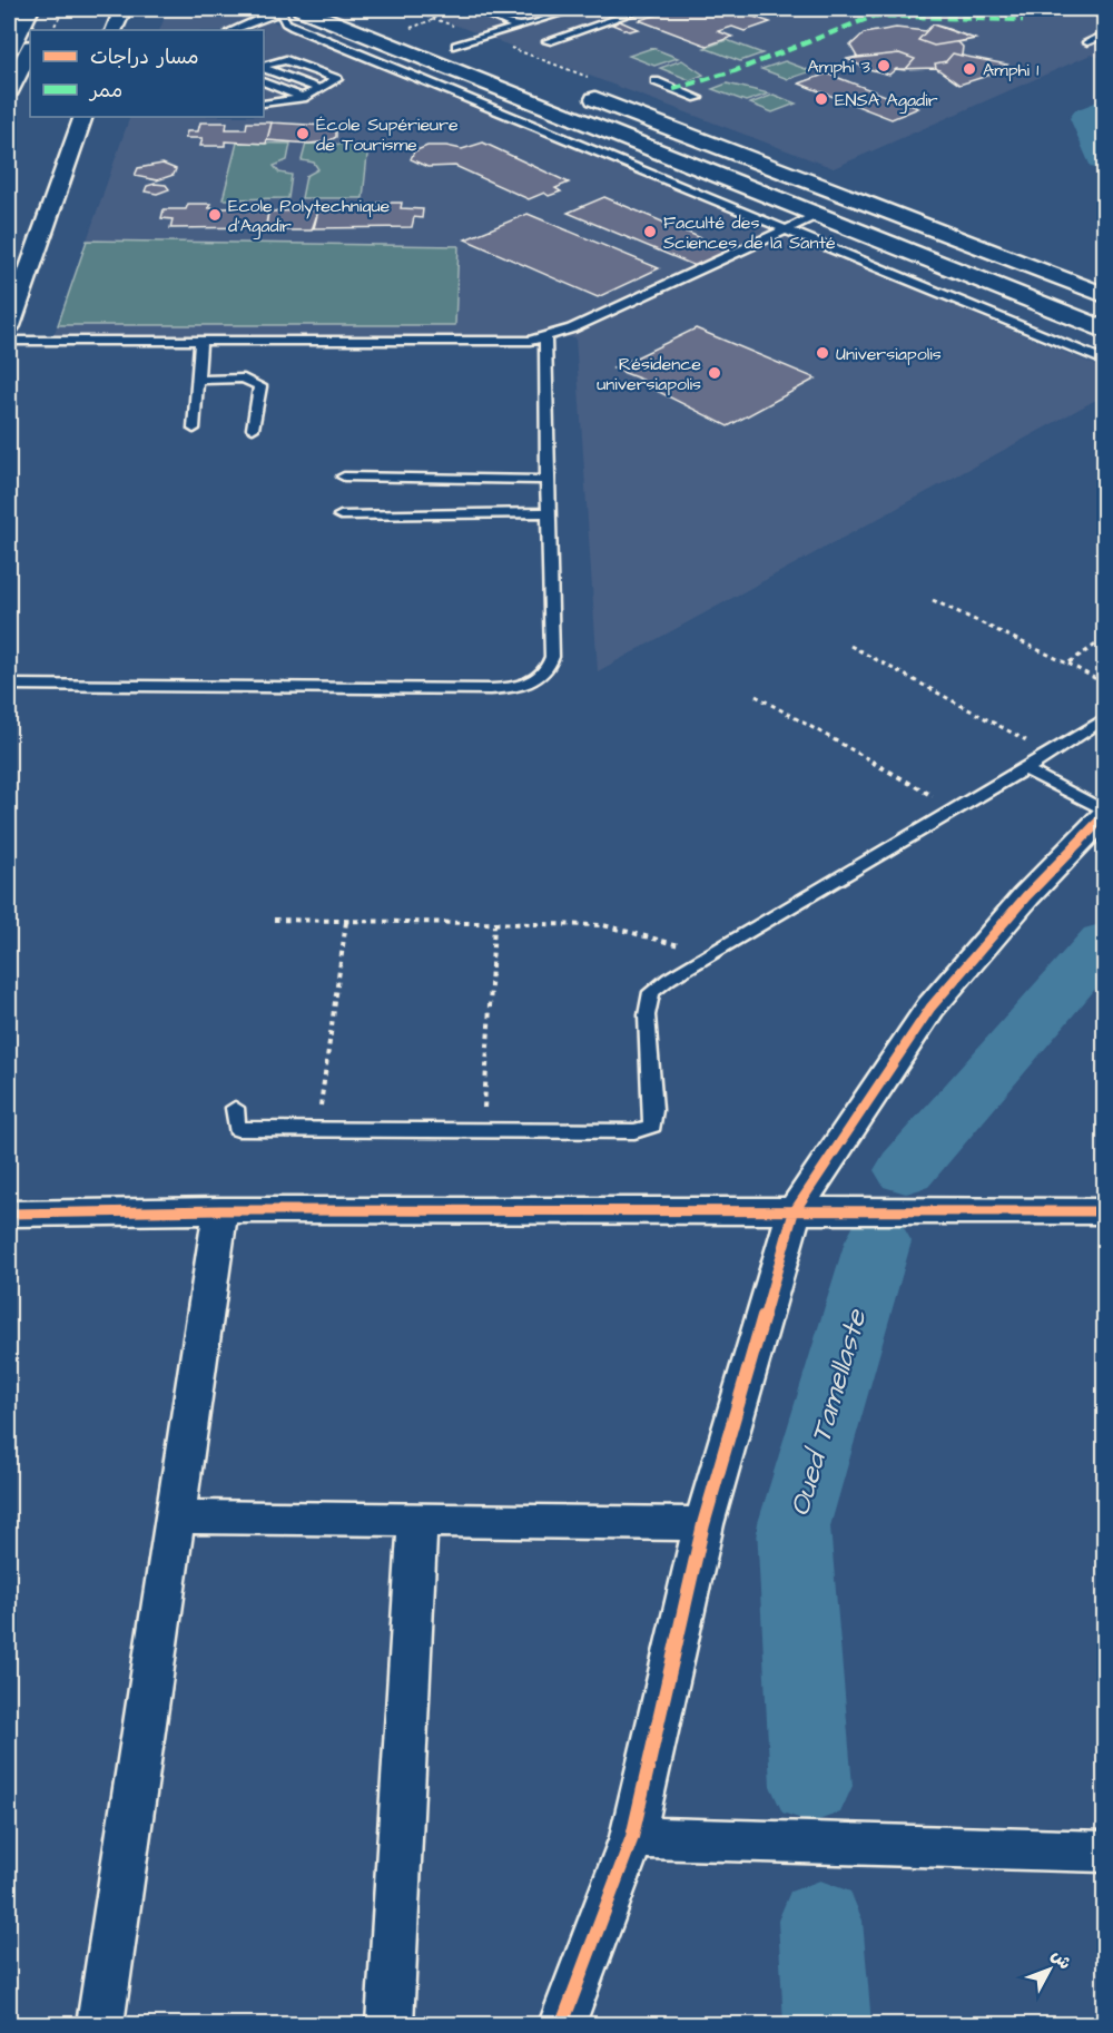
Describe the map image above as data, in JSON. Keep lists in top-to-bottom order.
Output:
{
  "water": ["Oued Tamellaste"],
  "places": [
    "Amphi 3",
    "Amphi 1",
    "ENSA Agadir",
    "École Supérieure de Tourisme",
    "Ecole Polytechnique d'Agadir",
    "Faculté des Sciences de la Santé",
    "Universiapolis",
    "Résidence universiapolis"
  ],
  "legend": ["مسار دراجات", "ممر"],
  "north": "top right"
}
